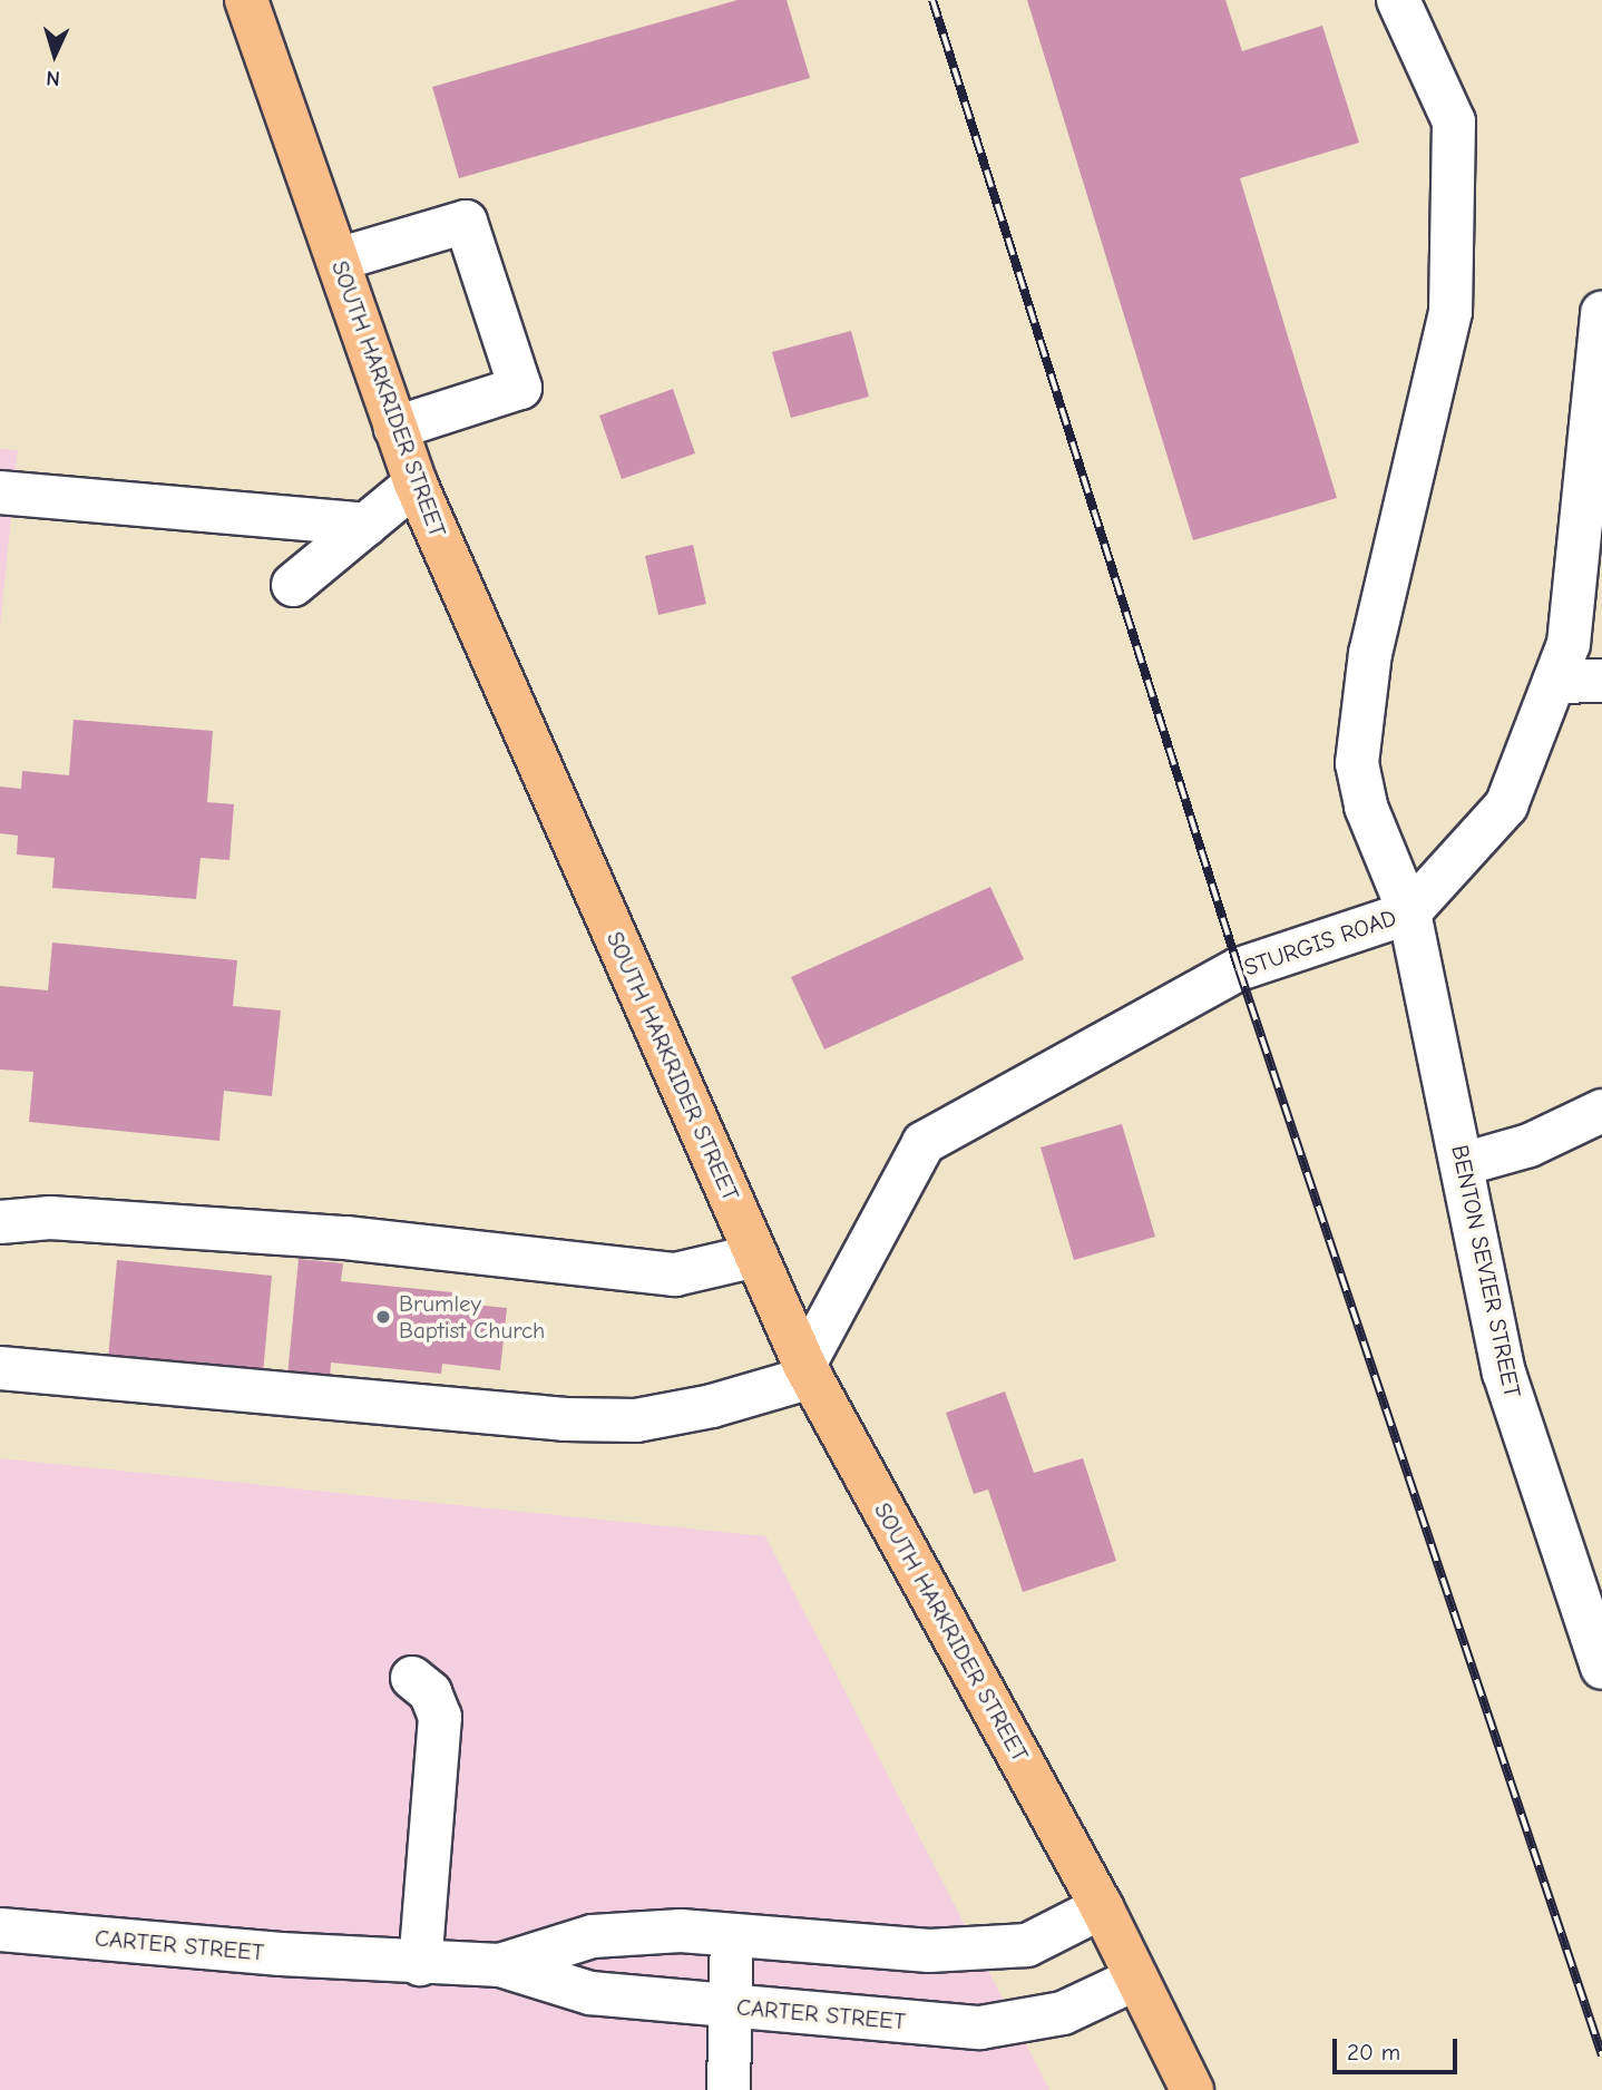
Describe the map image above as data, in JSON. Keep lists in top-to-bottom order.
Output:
{
  "streets": {
    "main road": ["SOUTH HARKRIDER STREET"],
    "street": ["STURGIS ROAD", "BENTON SEVIER STREET", "CARTER STREET"]
  },
  "crossings": [
    ["SOUTH HARKRIDER STREET", "STURGIS ROAD"],
    ["SOUTH HARKRIDER STREET", "CARTER STREET"],
    ["STURGIS ROAD", "BENTON SEVIER STREET"]
  ],
  "places": ["Brumley Baptist Church"],
  "scale_bar": "20 m",
  "north": "bottom"
}
